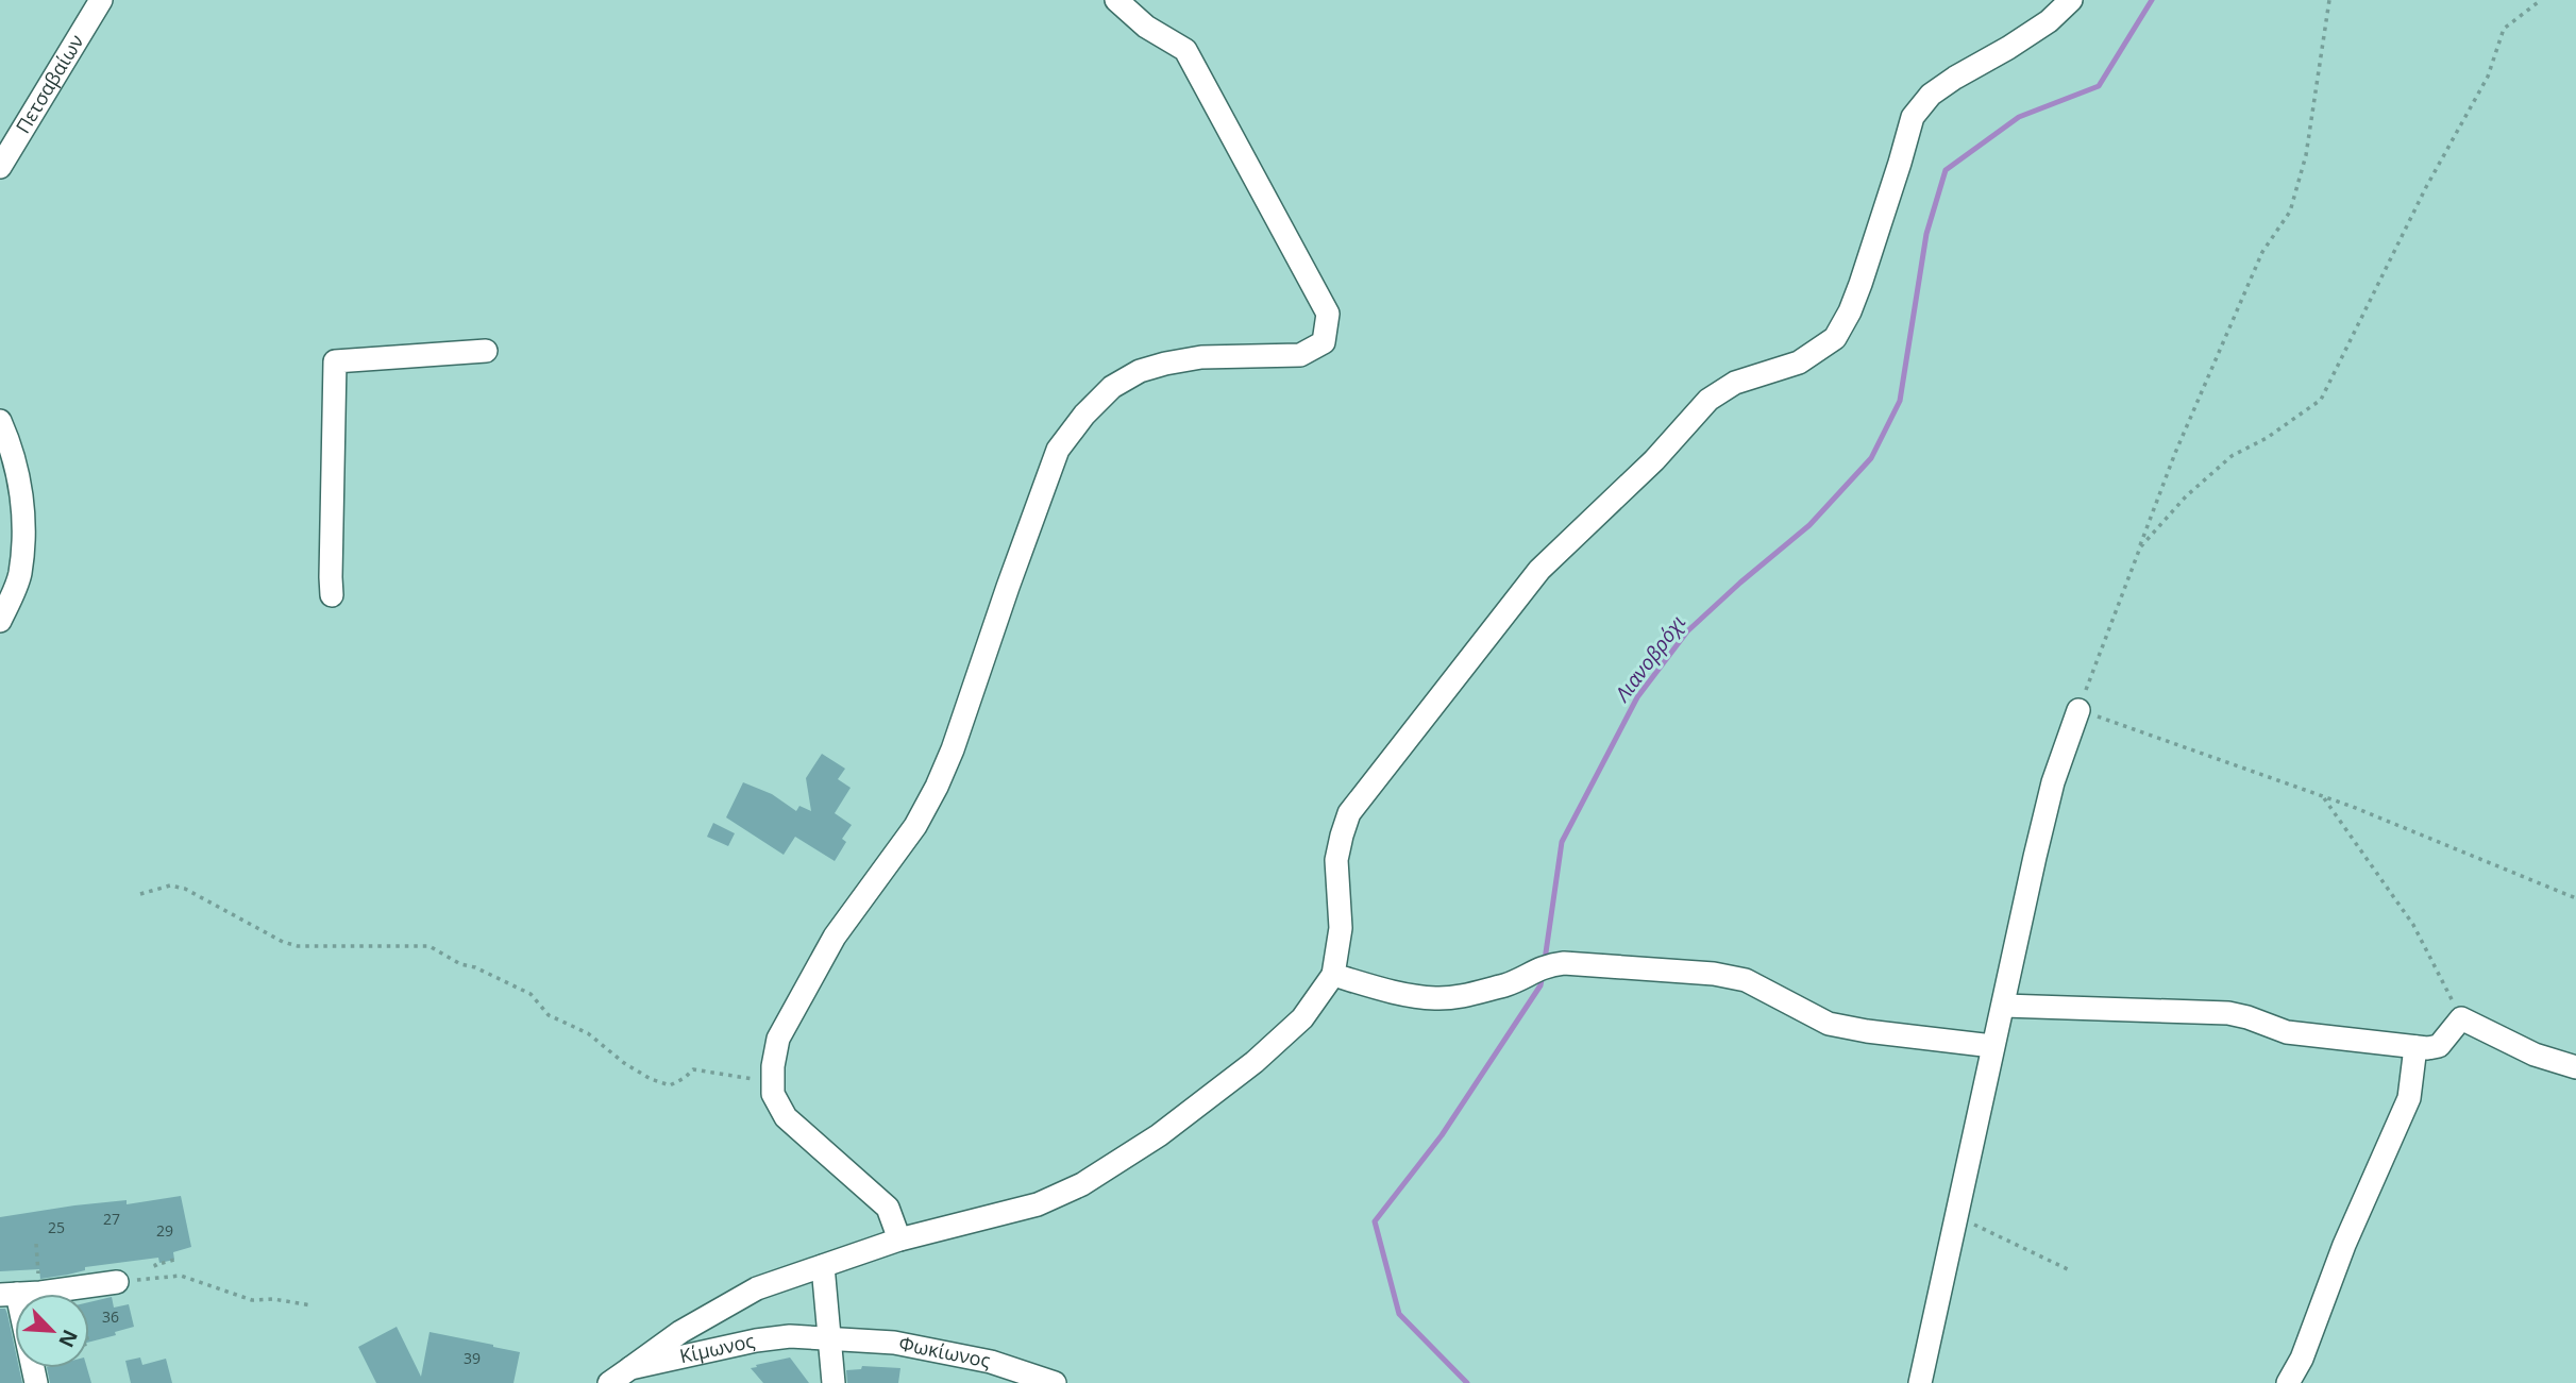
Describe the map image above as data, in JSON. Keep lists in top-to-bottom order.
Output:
{
  "streets": {
    "street": ["Πετσαβαίων", "Κίμωνος", "Φωκίωνος"]
  },
  "crossings": [
    ["Κίμωνος", "Φωκίωνος"]
  ],
  "water": ["Λιανοβρόχι"],
  "house_numbers": [
    "27",
    "25",
    "29",
    "36",
    "39"
  ],
  "north": "bottom right"
}
